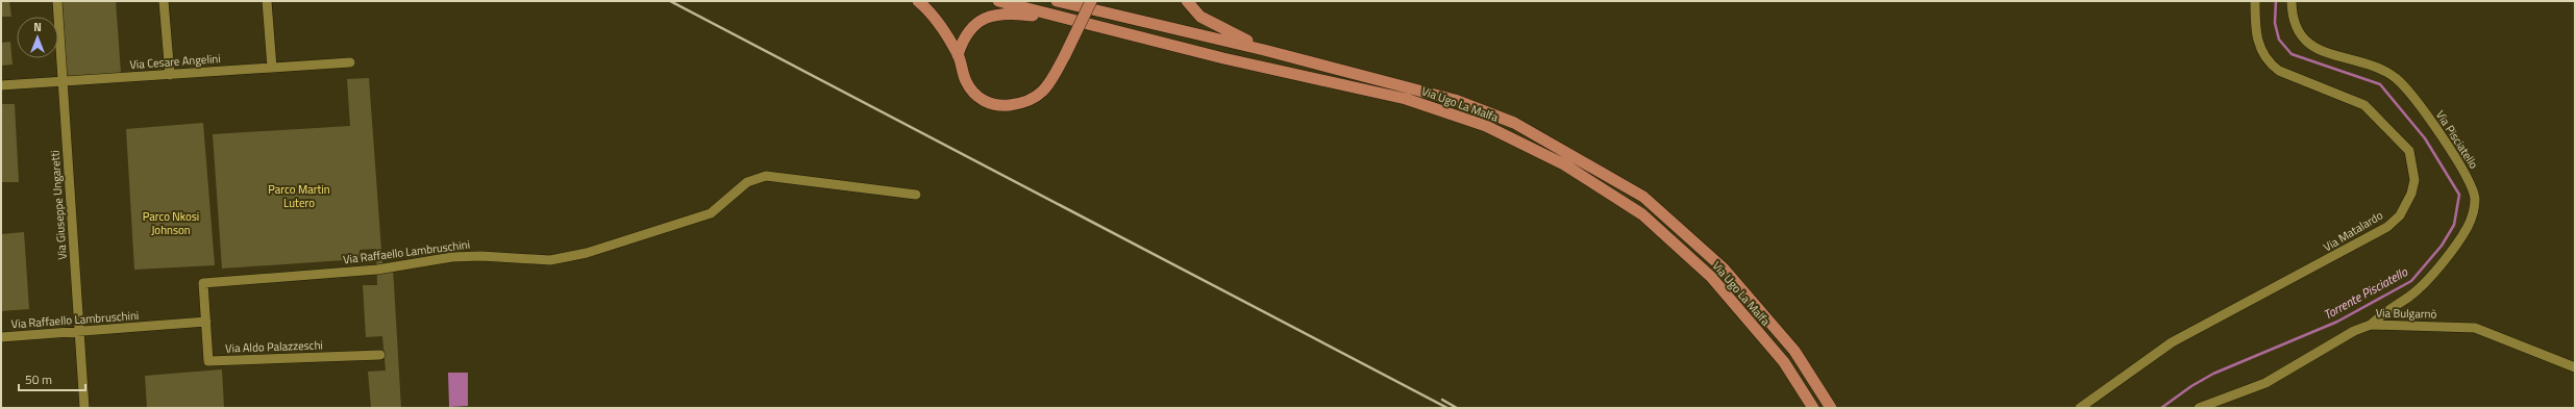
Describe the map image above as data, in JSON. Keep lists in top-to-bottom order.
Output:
{
  "streets": {
    "highway": ["Via Ugo La Malfa"],
    "street": [
      "Via Cesare Angelini",
      "Via Pisciatello",
      "Via Giuseppe Ungaretti",
      "Via Matalardo",
      "Via Raffaello Lambruschini",
      "Via Bulgarnò",
      "Via Aldo Palazzeschi"
    ]
  },
  "crossings": [
    ["Via Cesare Angelini", "Via Giuseppe Ungaretti"],
    ["Via Pisciatello", "Via Bulgarnò"],
    ["Via Giuseppe Ungaretti", "Via Raffaello Lambruschini"],
    ["Via Raffaello Lambruschini", "Via Aldo Palazzeschi"]
  ],
  "water": ["Torrente Pisciatello"],
  "parks": ["Parco Martin Lutero", "Parco Nkosi Johnson"],
  "scale_bar": "50 m",
  "north": "top"
}
